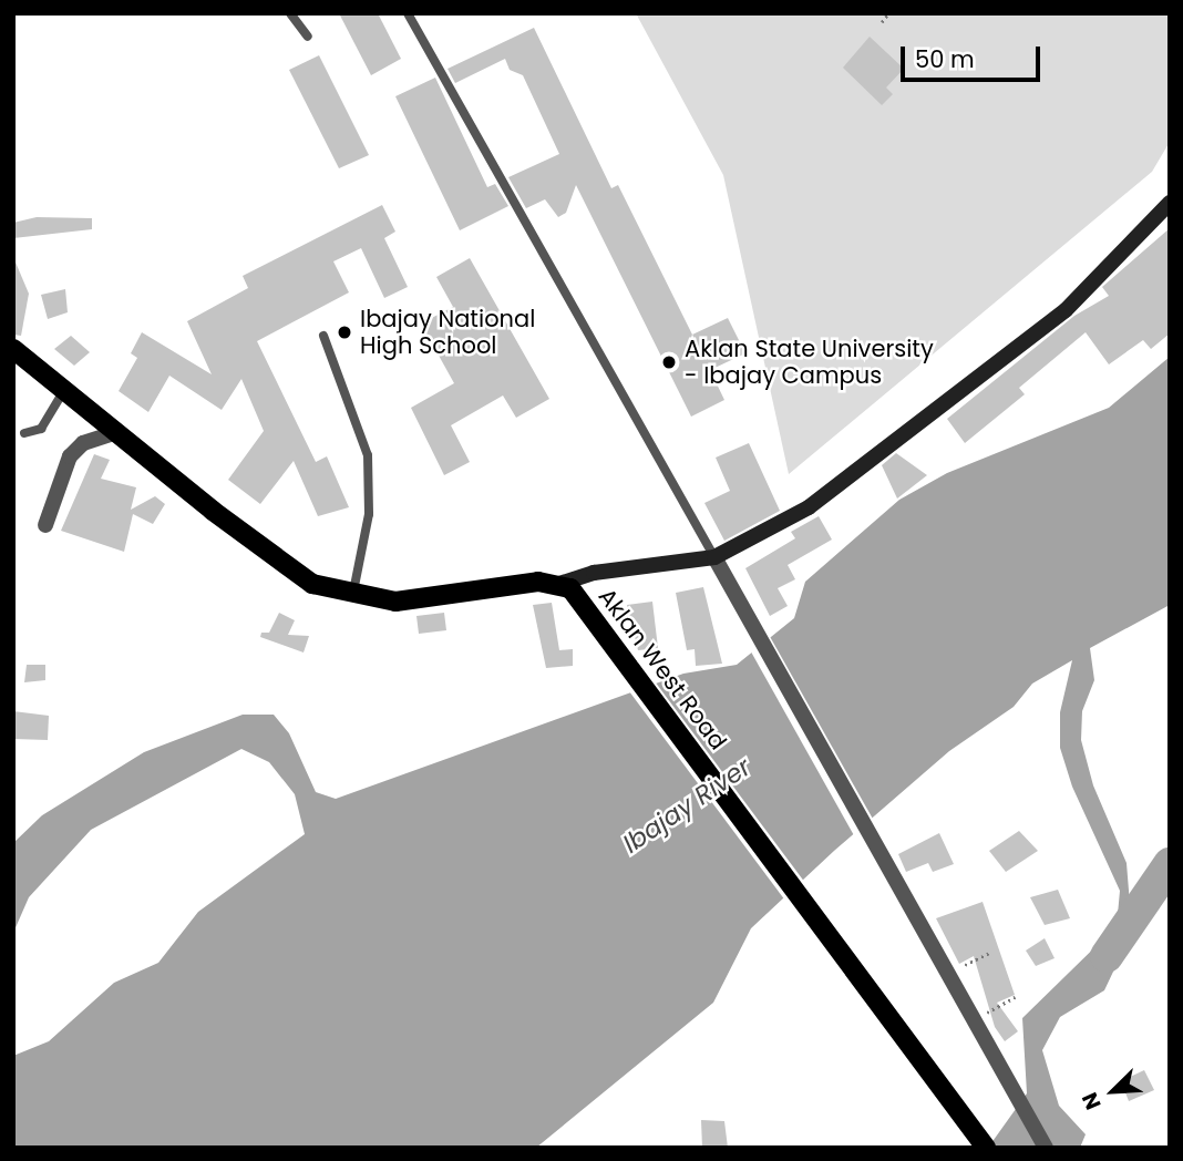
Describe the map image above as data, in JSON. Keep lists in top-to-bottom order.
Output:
{
  "streets": {
    "main road": ["Aklan West Road"]
  },
  "water": ["Ibajay River"],
  "places": ["Ibajay National High School", "Aklan State University - Ibajay Campus"],
  "scale_bar": "50 m",
  "north": "bottom left"
}
